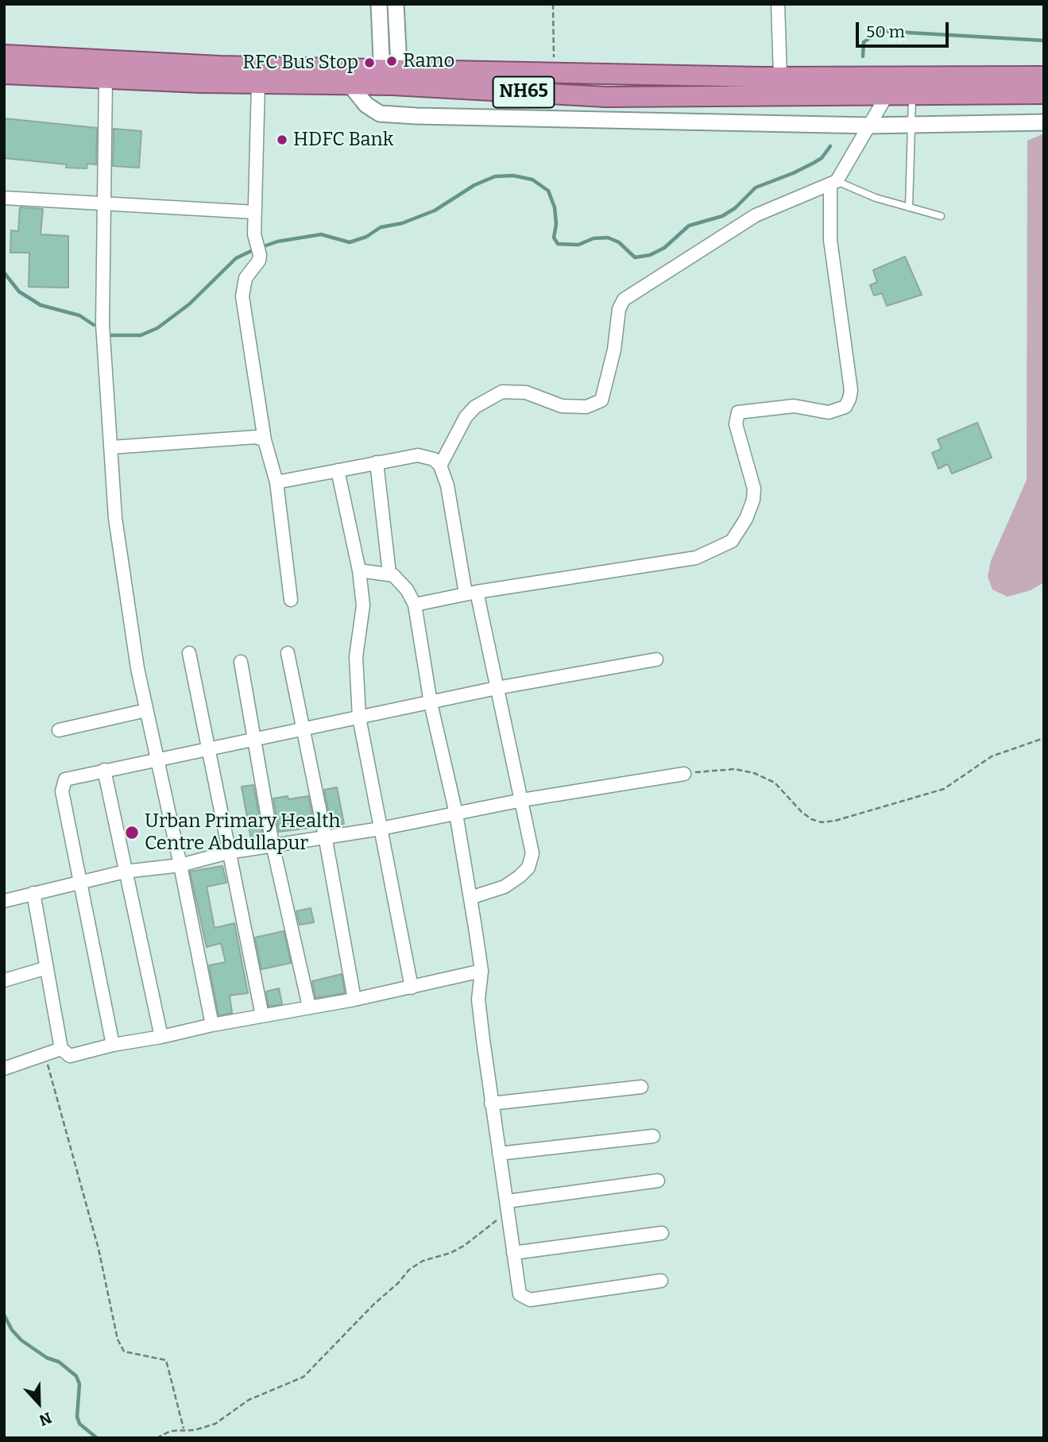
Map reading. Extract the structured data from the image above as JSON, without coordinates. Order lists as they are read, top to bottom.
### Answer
{
  "streets": {
    "highway": ["NH65"]
  },
  "places": [
    "Ramo",
    "RFC Bus Stop",
    "HDFC Bank",
    "Urban Primary Health Centre Abdullapur"
  ],
  "scale_bar": "50 m",
  "north": "bottom"
}
